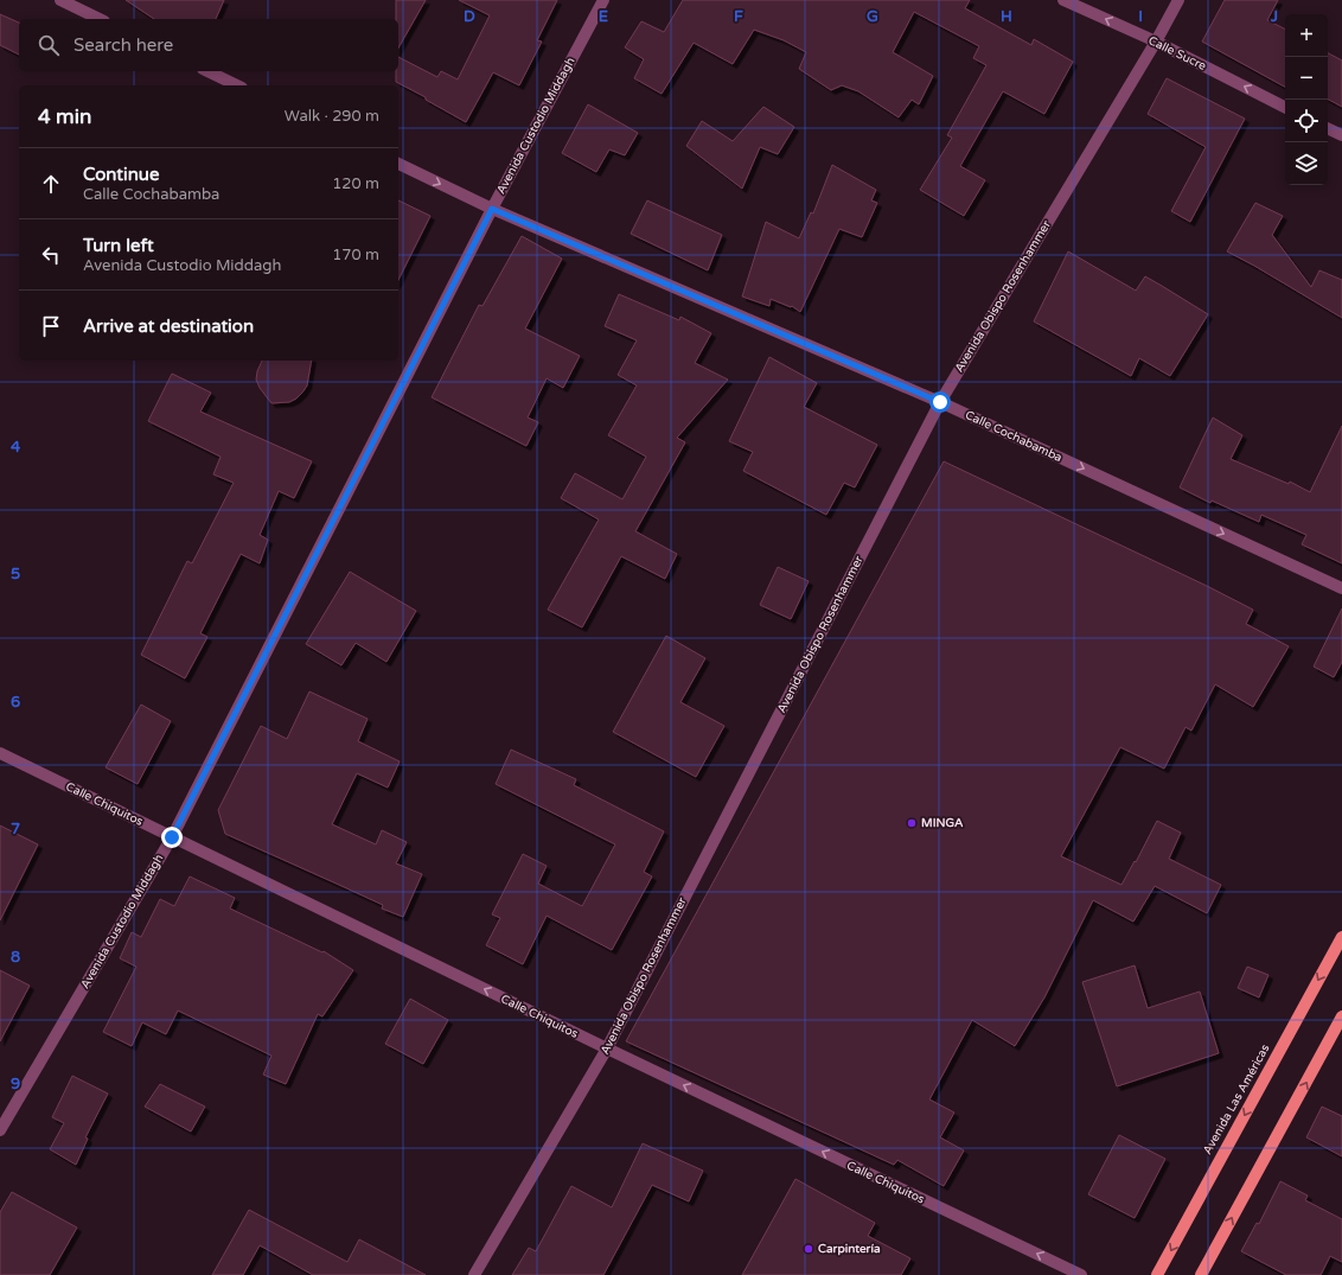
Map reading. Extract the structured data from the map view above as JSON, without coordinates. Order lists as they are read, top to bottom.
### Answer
{
  "streets": {
    "main road": ["Avenida Las Américas"],
    "street": [
      "Calle Sucre",
      "Avenida Custodio Middagh",
      "Avenida Obispo Rosenhammer",
      "Calle Cochabamba",
      "Calle Chiquitos"
    ]
  },
  "crossings": [
    ["Calle Sucre", "Avenida Obispo Rosenhammer"],
    ["Avenida Custodio Middagh", "Calle Cochabamba"],
    ["Avenida Custodio Middagh", "Calle Chiquitos"],
    ["Avenida Obispo Rosenhammer", "Calle Cochabamba"],
    ["Avenida Obispo Rosenhammer", "Calle Chiquitos"]
  ],
  "one_way": ["Calle Sucre", "Calle Cochabamba", "Calle Chiquitos"],
  "places": ["MINGA", "Carpintería"],
  "page": {
    "map_buttons": ["+", "−"],
    "search": "Search here",
    "heading": ["4 min", "Walk · 290 m"],
    "list": [
      ["Continue", "Calle Cochabamba", "120 m"],
      ["Turn left", "Avenida Custodio Middagh", "170 m"],
      "Arrive at destination"
    ]
  },
  "grid": {
    "columns": [
      "D",
      "E",
      "F",
      "G",
      "H",
      "I",
      "J"
    ],
    "rows": [
      "4",
      "5",
      "6",
      "7",
      "8",
      "9"
    ]
  }
}
